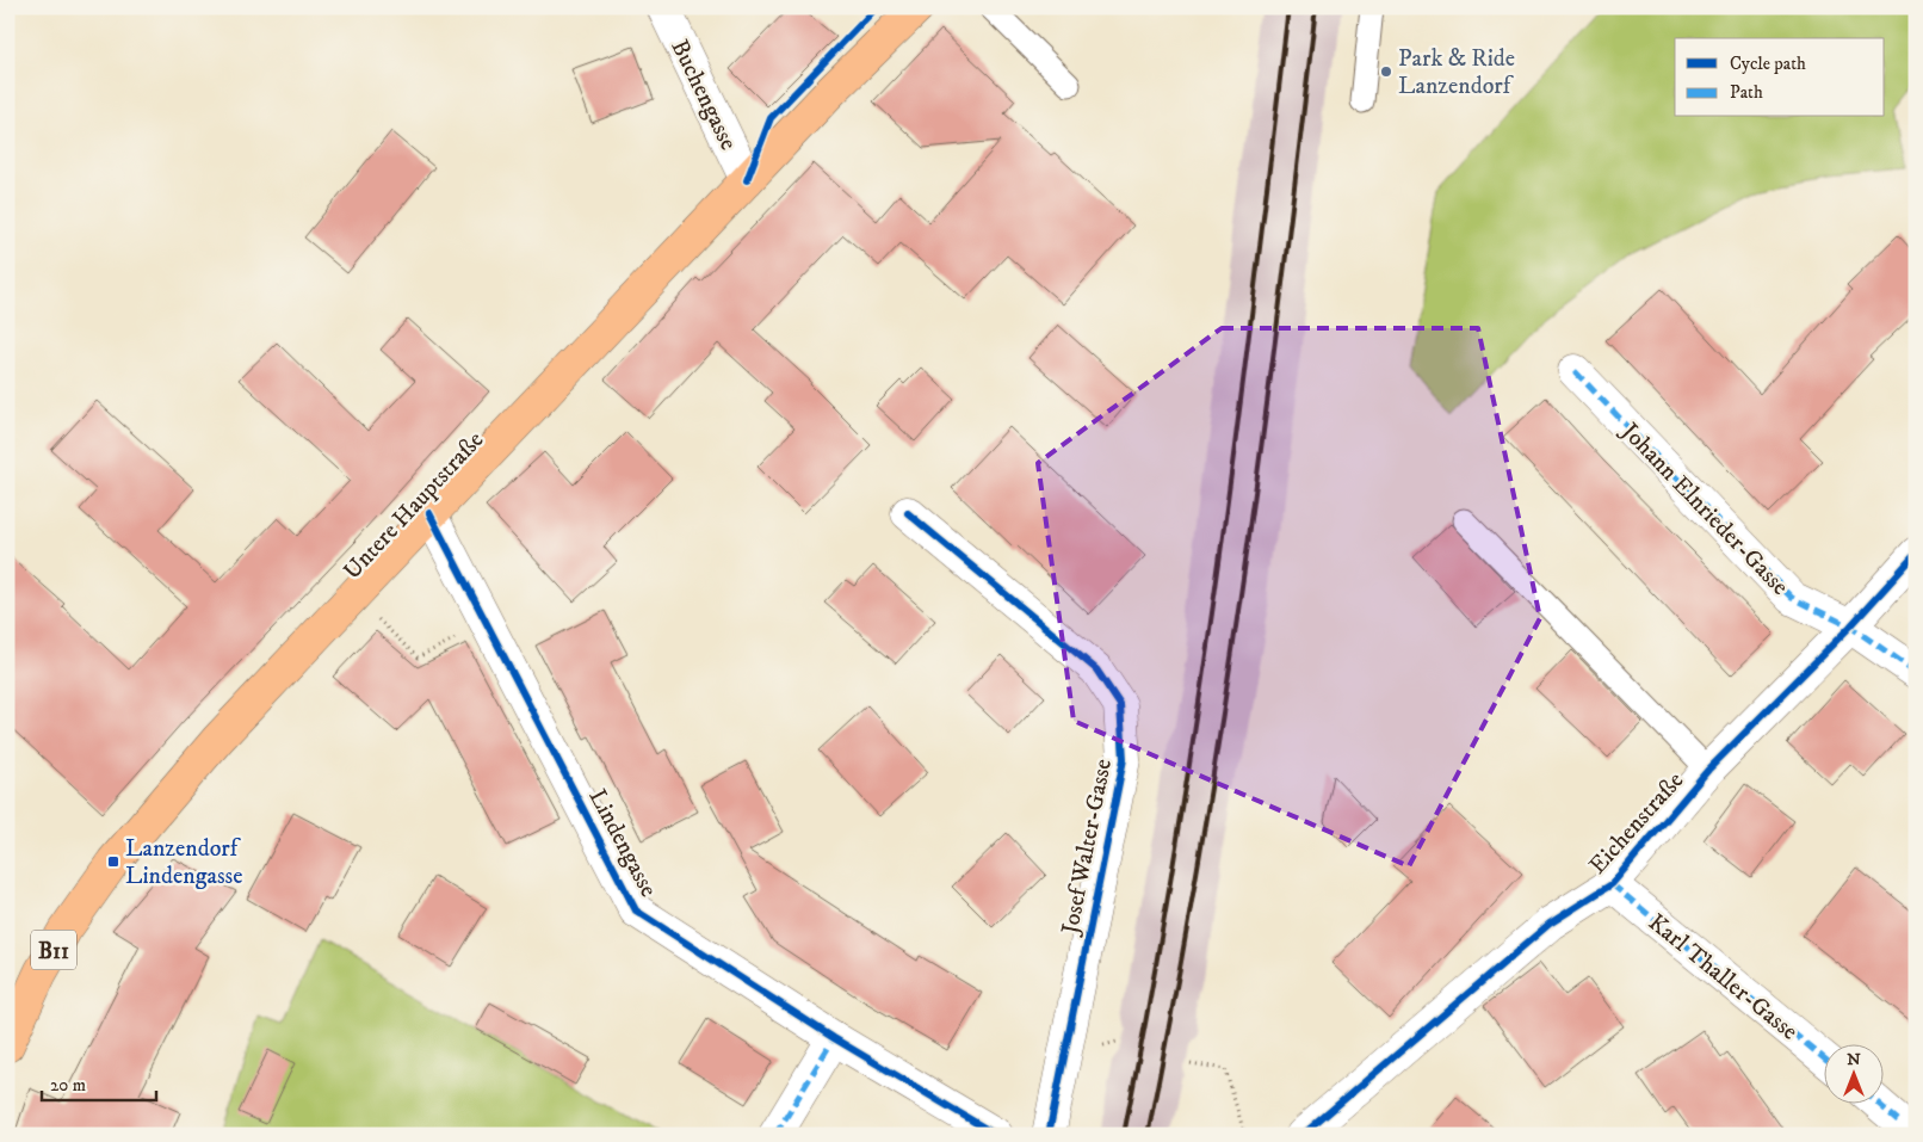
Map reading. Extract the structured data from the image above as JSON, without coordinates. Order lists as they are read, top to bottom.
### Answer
{
  "streets": {
    "main road": ["Untere Hauptstraße", "B11"],
    "street": [
      "Buchengasse",
      "Johann Elnrieder-Gasse",
      "Eichenstraße",
      "Lindengasse",
      "Josef Walter-Gasse",
      "Karl Thaller-Gasse"
    ]
  },
  "crossings": [
    ["Buchengasse", "Untere Hauptstraße"],
    ["Untere Hauptstraße", "Lindengasse"],
    ["Johann Elnrieder-Gasse", "Eichenstraße"],
    ["Eichenstraße", "Karl Thaller-Gasse"]
  ],
  "places": {
    "other": ["Park & Ride Lanzendorf"],
    "transit": ["Lanzendorf Lindengasse"]
  },
  "legend": ["Cycle path", "Path"],
  "scale_bar": "20 m",
  "north": "top"
}
